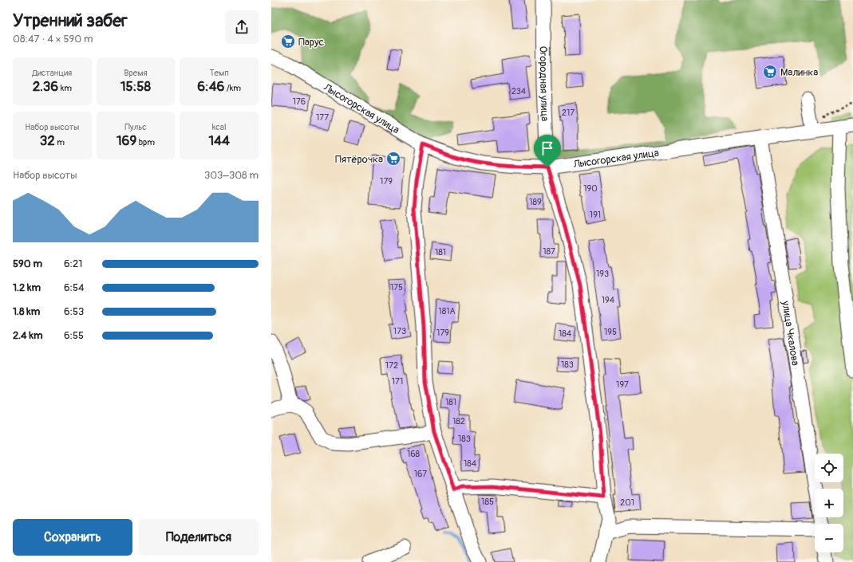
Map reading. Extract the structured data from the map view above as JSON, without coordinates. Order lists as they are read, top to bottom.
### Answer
{
  "streets": {
    "street": ["Огородная улица", "Лысогорская улица", "улица Чкалова"]
  },
  "crossings": [
    ["Огородная улица", "Лысогорская улица"],
    ["Лысогорская улица", "улица Чкалова"]
  ],
  "places": {
    "supermarket": ["Парус", "Малинка", "Пятёрочка"]
  },
  "house_numbers": [
    "234",
    "176",
    "217",
    "177",
    "179",
    "190",
    "189",
    "191",
    "187",
    "181",
    "193",
    "175",
    "194",
    "181А",
    "173",
    "195",
    "179",
    "184",
    "183",
    "172",
    "171",
    "197",
    "181",
    "182",
    "183",
    "168",
    "184",
    "167",
    "185",
    "201"
  ],
  "page": {
    "heading": ["Утренний забег", "08:47 · 4 × 590 m"],
    "stats": [
      ["Дистанция", "2.36 km"],
      ["Время", "15:58"],
      ["Темп", "6:46 /km"],
      ["Набор высоты", "32 m"],
      ["Пульс", "169 bpm"],
      ["kcal", "144"]
    ],
    "chart": ["Набор высоты", "303–308 m"],
    "list": [
      {
        "name": "590 m",
        "note": "6:21"
      },
      {
        "name": "1.2 km",
        "note": "6:54"
      },
      {
        "name": "1.8 km",
        "note": "6:53"
      },
      {
        "name": "2.4 km",
        "note": "6:55"
      }
    ],
    "map_buttons": ["+", "−"],
    "buttons": ["Сохранить", "Поделиться"]
  }
}
